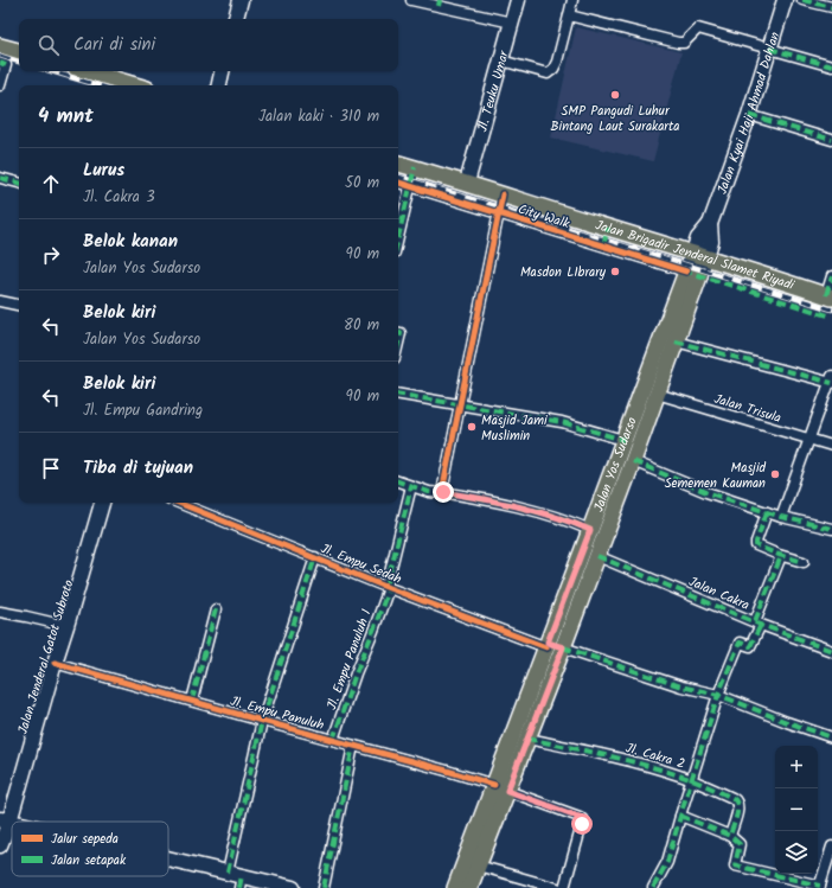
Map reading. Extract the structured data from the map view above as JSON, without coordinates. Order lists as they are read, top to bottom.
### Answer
{
  "streets": {
    "main road": [
      "Jl. Teuku Umar",
      "Jalan Kyai Haji Ahmad Dahlan",
      "Jalan Brigadir Jenderal Slamet Riyadi",
      "Jalan Yos Sudarso",
      "Jalan Jenderal Gatot Subroto"
    ],
    "street": [
      "City Walk",
      "Jalan Trisula",
      "Jl. Empu Sedah",
      "Jalan Cakra",
      "Jl. Empu Panuluh 1",
      "Jl. Empu Panuluh",
      "Jl. Cakra 2"
    ]
  },
  "crossings": [
    ["Jl. Teuku Umar", "Jalan Brigadir Jenderal Slamet Riyadi"],
    ["Jalan Kyai Haji Ahmad Dahlan", "Jalan Brigadir Jenderal Slamet Riyadi"],
    ["Jalan Kyai Haji Ahmad Dahlan", "Jalan Yos Sudarso"],
    ["City Walk", "Jalan Yos Sudarso"],
    ["Jalan Brigadir Jenderal Slamet Riyadi", "Jalan Yos Sudarso"],
    ["Jalan Trisula", "Jalan Yos Sudarso"],
    ["Jalan Yos Sudarso", "Jl. Empu Sedah"],
    ["Jalan Yos Sudarso", "Jalan Cakra"],
    ["Jalan Yos Sudarso", "Jl. Empu Panuluh"],
    ["Jalan Yos Sudarso", "Jl. Cakra 2"],
    ["Jl. Empu Sedah", "Jl. Empu Panuluh 1"],
    ["Jalan Jenderal Gatot Subroto", "Jl. Empu Panuluh"],
    ["Jl. Empu Panuluh 1", "Jl. Empu Panuluh"]
  ],
  "places": [
    "SMP Pangudi Luhur Bintang Laut Surakarta",
    "Masdon LIbrary",
    "Masjid Jami Muslimin",
    "Masjid Sememen Kauman"
  ],
  "legend": ["Jalur sepeda", "Jalan setapak"],
  "page": {
    "search": "Cari di sini",
    "heading": ["4 mnt", "Jalan kaki · 310 m"],
    "list": [
      ["Lurus", "Jl. Cakra 3", "50 m"],
      ["Belok kanan", "Jalan Yos Sudarso", "90 m"],
      ["Belok kiri", "Jalan Yos Sudarso", "80 m"],
      ["Belok kiri", "Jl. Empu Gandring", "90 m"],
      "Tiba di tujuan"
    ],
    "map_buttons": ["+", "−"]
  }
}
